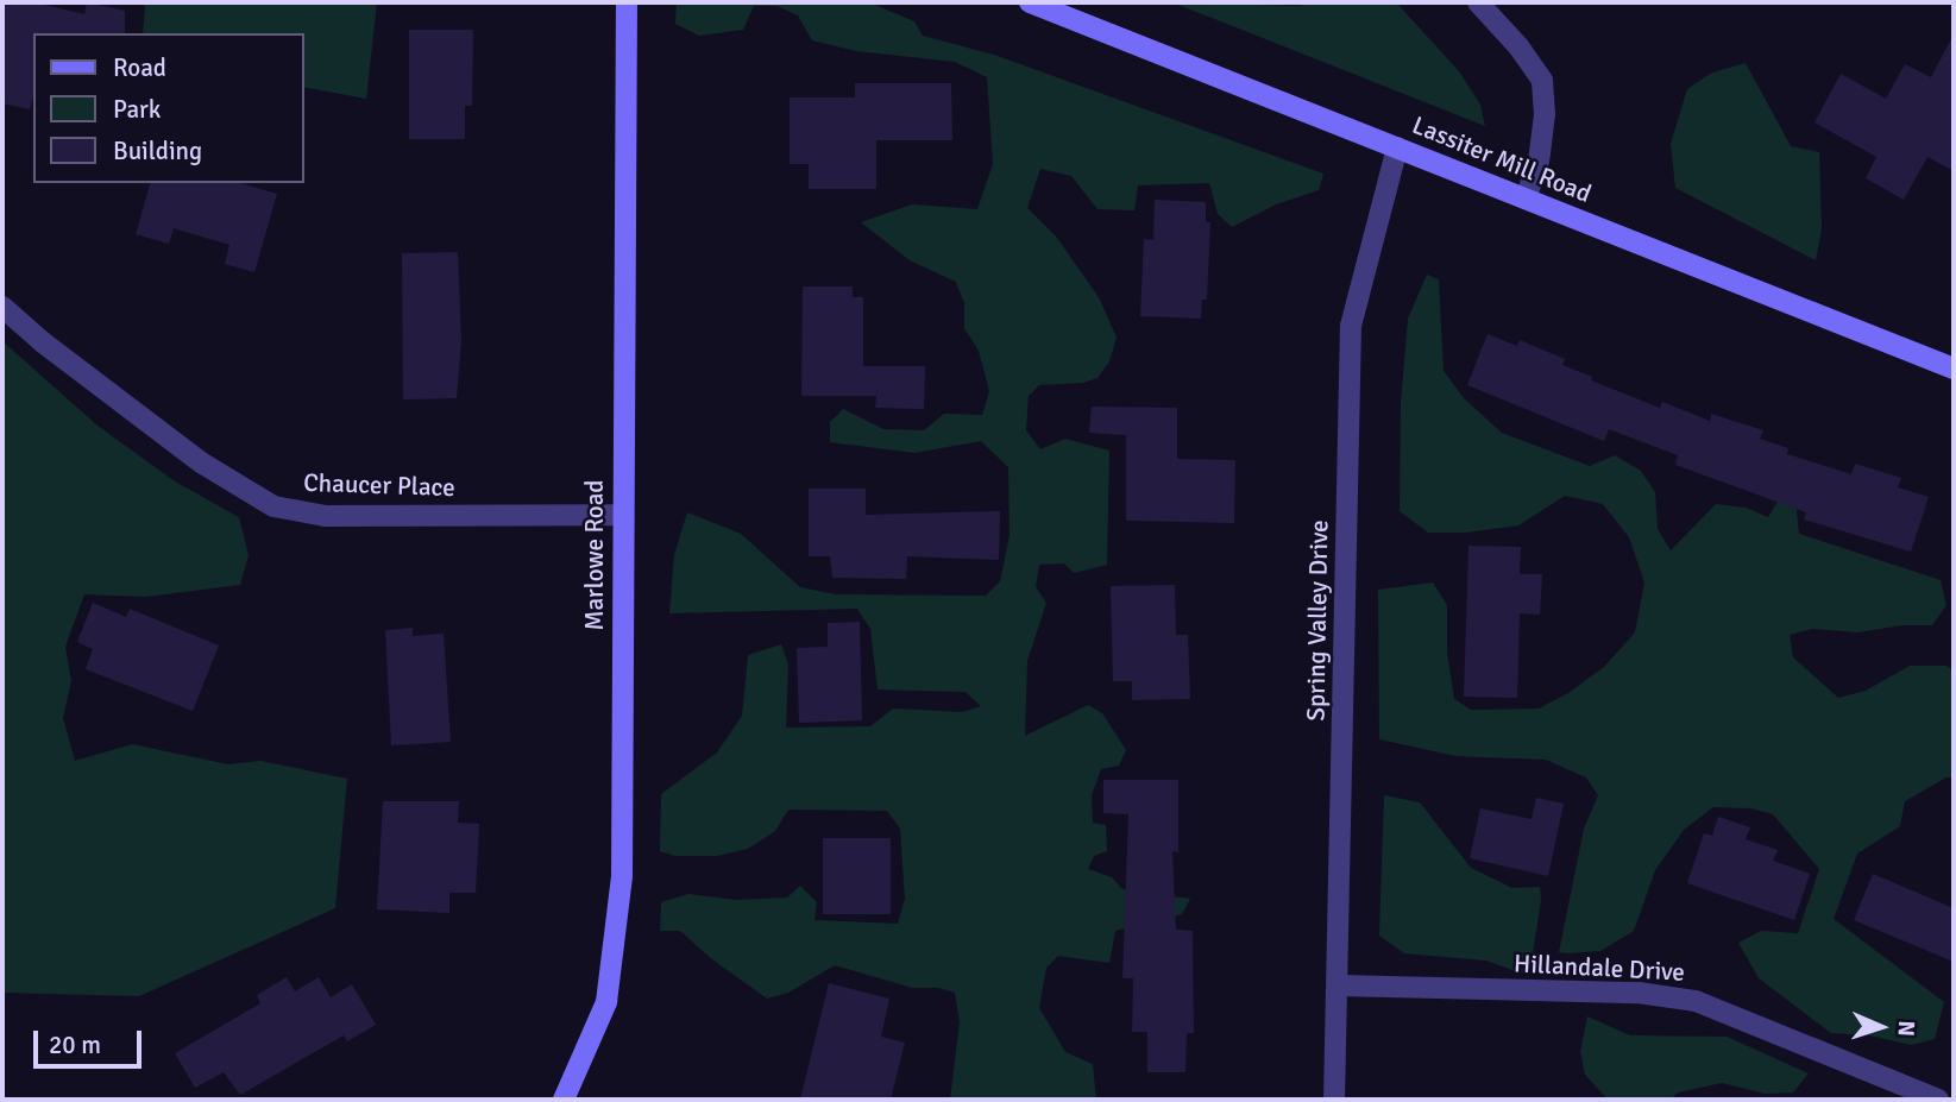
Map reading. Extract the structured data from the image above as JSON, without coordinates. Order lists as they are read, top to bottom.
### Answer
{
  "streets": {
    "street": [
      "Lassiter Mill Road",
      "Chaucer Place",
      "Marlowe Road",
      "Spring Valley Drive",
      "Hillandale Drive"
    ]
  },
  "crossings": [
    ["Lassiter Mill Road", "Spring Valley Drive"],
    ["Chaucer Place", "Marlowe Road"],
    ["Spring Valley Drive", "Hillandale Drive"]
  ],
  "legend": ["Road", "Park", "Building"],
  "scale_bar": "20 m",
  "north": "right"
}
